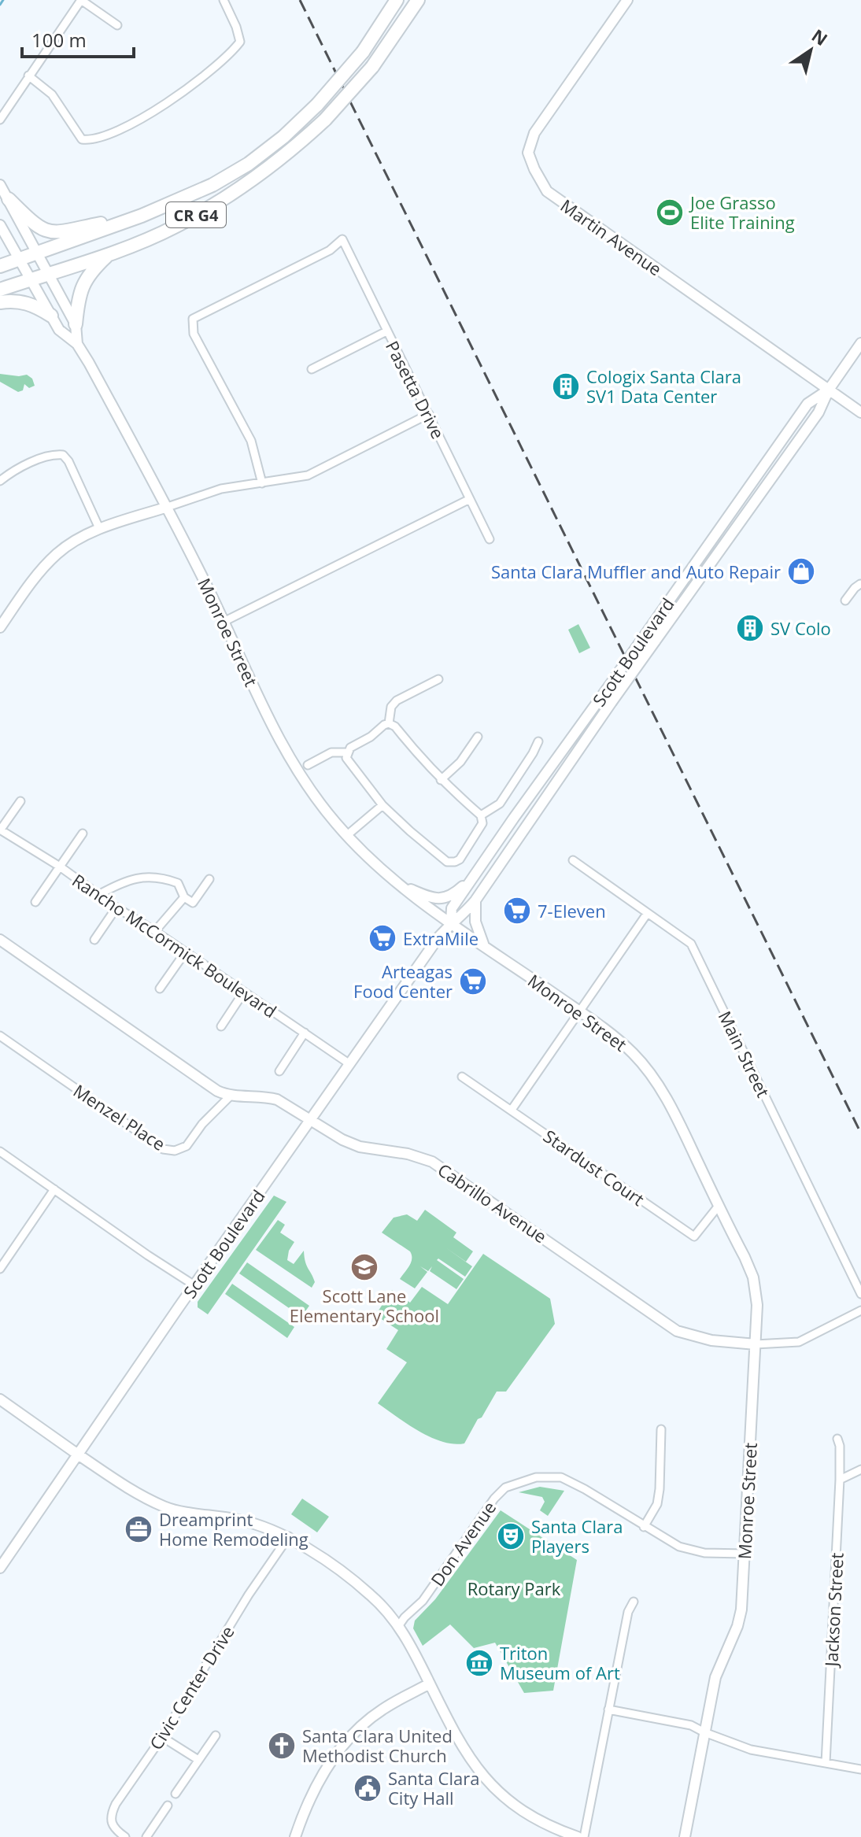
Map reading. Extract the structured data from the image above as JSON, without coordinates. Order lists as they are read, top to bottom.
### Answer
{
  "streets": {
    "highway": ["CR G4"],
    "main road": [
      "Martin Avenue",
      "Monroe Street",
      "Scott Boulevard",
      "Cabrillo Avenue"
    ],
    "street": [
      "Pasetta Drive",
      "Rancho McCormick Boulevard",
      "Main Street",
      "Menzel Place",
      "Stardust Court",
      "Don Avenue",
      "Jackson Street",
      "Civic Center Drive"
    ]
  },
  "crossings": [
    ["CR G4", "Monroe Street"],
    ["Martin Avenue", "Scott Boulevard"],
    ["Monroe Street", "Scott Boulevard"],
    ["Monroe Street", "Stardust Court"],
    ["Monroe Street", "Cabrillo Avenue"],
    ["Monroe Street", "Don Avenue"],
    ["Scott Boulevard", "Rancho McCormick Boulevard"],
    ["Scott Boulevard", "Cabrillo Avenue"],
    ["Menzel Place", "Cabrillo Avenue"]
  ],
  "parks": ["Rotary Park"],
  "places": {
    "sports": ["Joe Grasso Elite Training"],
    "building": ["Cologix Santa Clara SV1 Data Center", "SV Colo"],
    "shop": ["Santa Clara Muffler and Auto Repair"],
    "supermarket": ["7-Eleven", "ExtraMile", "Arteagas Food Center"],
    "school or university": ["Scott Lane Elementary School"],
    "office": ["Dreamprint Home Remodeling"],
    "theatre": ["Santa Clara Players"],
    "museum": ["Triton Museum of Art"],
    "church": ["Santa Clara United Methodist Church"],
    "public building": ["Santa Clara City Hall"]
  },
  "scale_bar": "100 m",
  "north": "top right"
}
